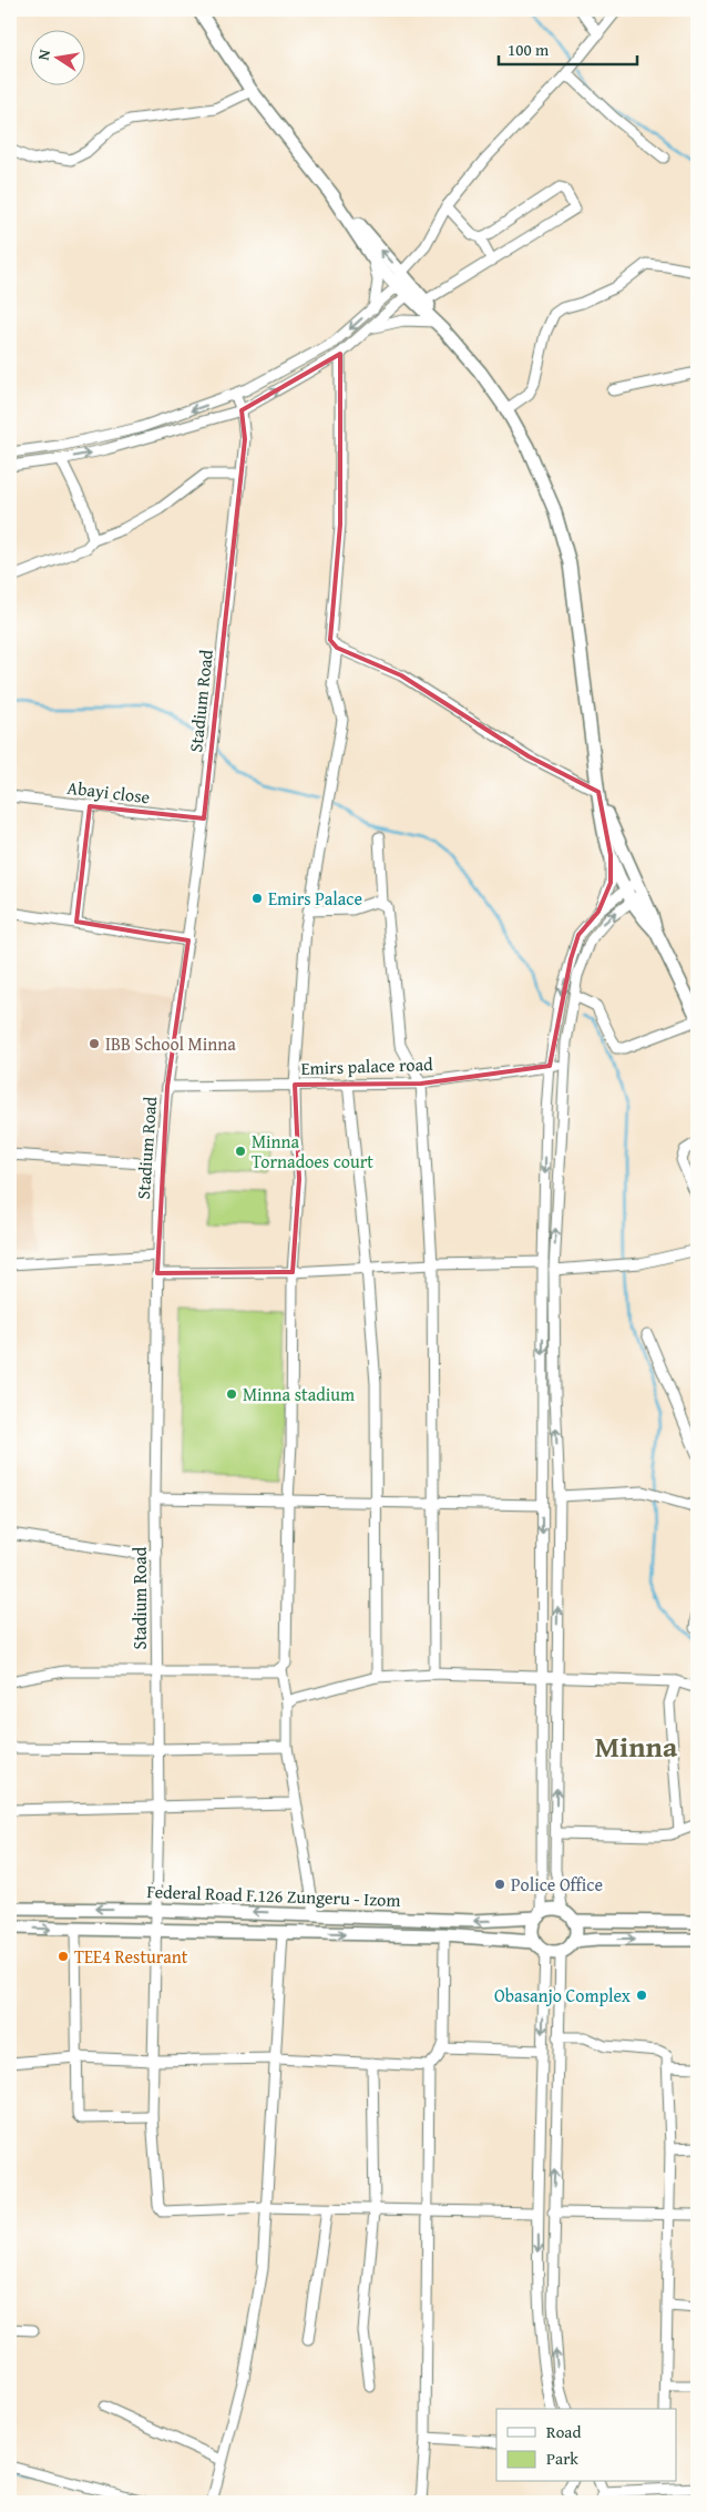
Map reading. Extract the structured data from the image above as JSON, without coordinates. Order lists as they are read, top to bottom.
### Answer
{
  "streets": {
    "main road": ["Federal Road F.126 Zungeru - Izom"],
    "street": ["Stadium Road", "Abayi close", "Emirs palace road"]
  },
  "crossings": [
    ["Stadium Road", "Abayi close"],
    ["Stadium Road", "Emirs palace road"],
    ["Stadium Road", "Federal Road F.126 Zungeru - Izom"]
  ],
  "districts": ["Minna"],
  "places": [
    "Emirs Palace",
    "IBB School Minna",
    "Minna Tornadoes court",
    "Minna stadium",
    "Police Office",
    "TEE4 Resturant",
    "Obasanjo Complex"
  ],
  "legend": ["Road", "Park"],
  "scale_bar": "100 m",
  "north": "left"
}
